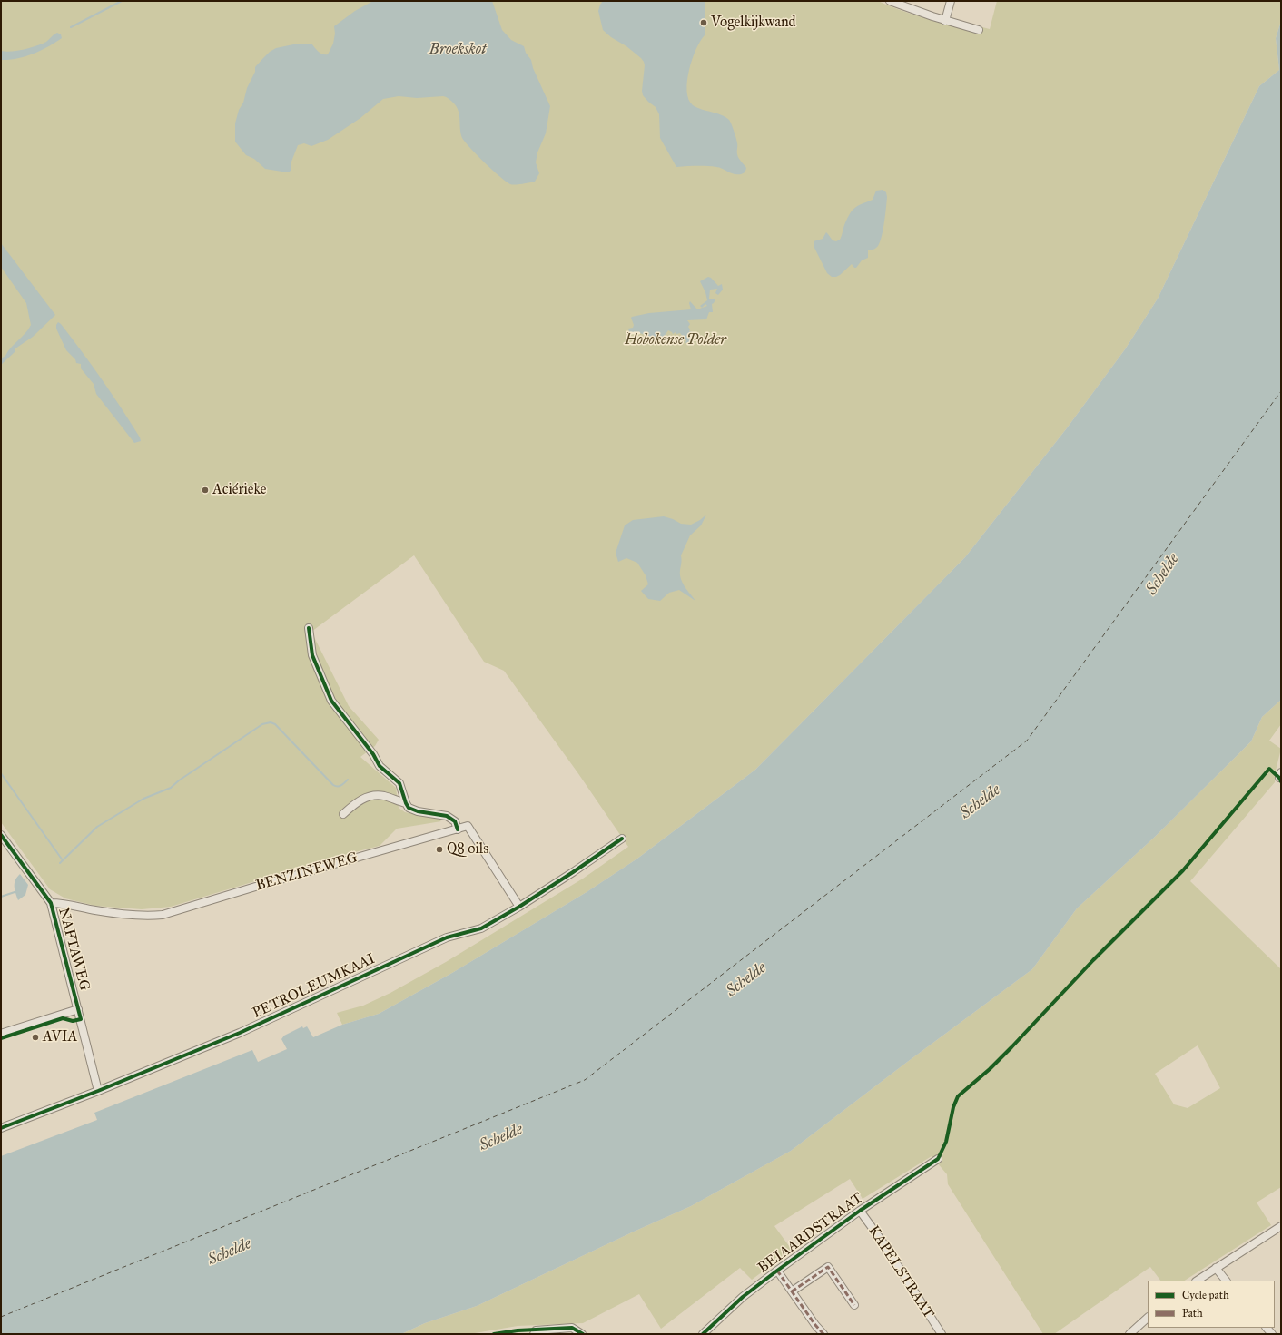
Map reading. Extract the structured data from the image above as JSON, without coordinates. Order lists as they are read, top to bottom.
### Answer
{
  "streets": {
    "street": [
      "BENZINEWEG",
      "NAFTAWEG",
      "PETROLEUMKAAI",
      "BEIAARDSTRAAT",
      "KAPELSTRAAT"
    ]
  },
  "crossings": [
    ["BENZINEWEG", "NAFTAWEG"],
    ["BENZINEWEG", "PETROLEUMKAAI"],
    ["NAFTAWEG", "PETROLEUMKAAI"],
    ["BEIAARDSTRAAT", "KAPELSTRAAT"]
  ],
  "water": ["Broekskot", "Schelde"],
  "parks": ["Hobokense Polder"],
  "places": [
    "Vogelkijkwand",
    "Aciérieke",
    "Q8 oils",
    "AVIA"
  ],
  "legend": ["Cycle path", "Path"]
}
